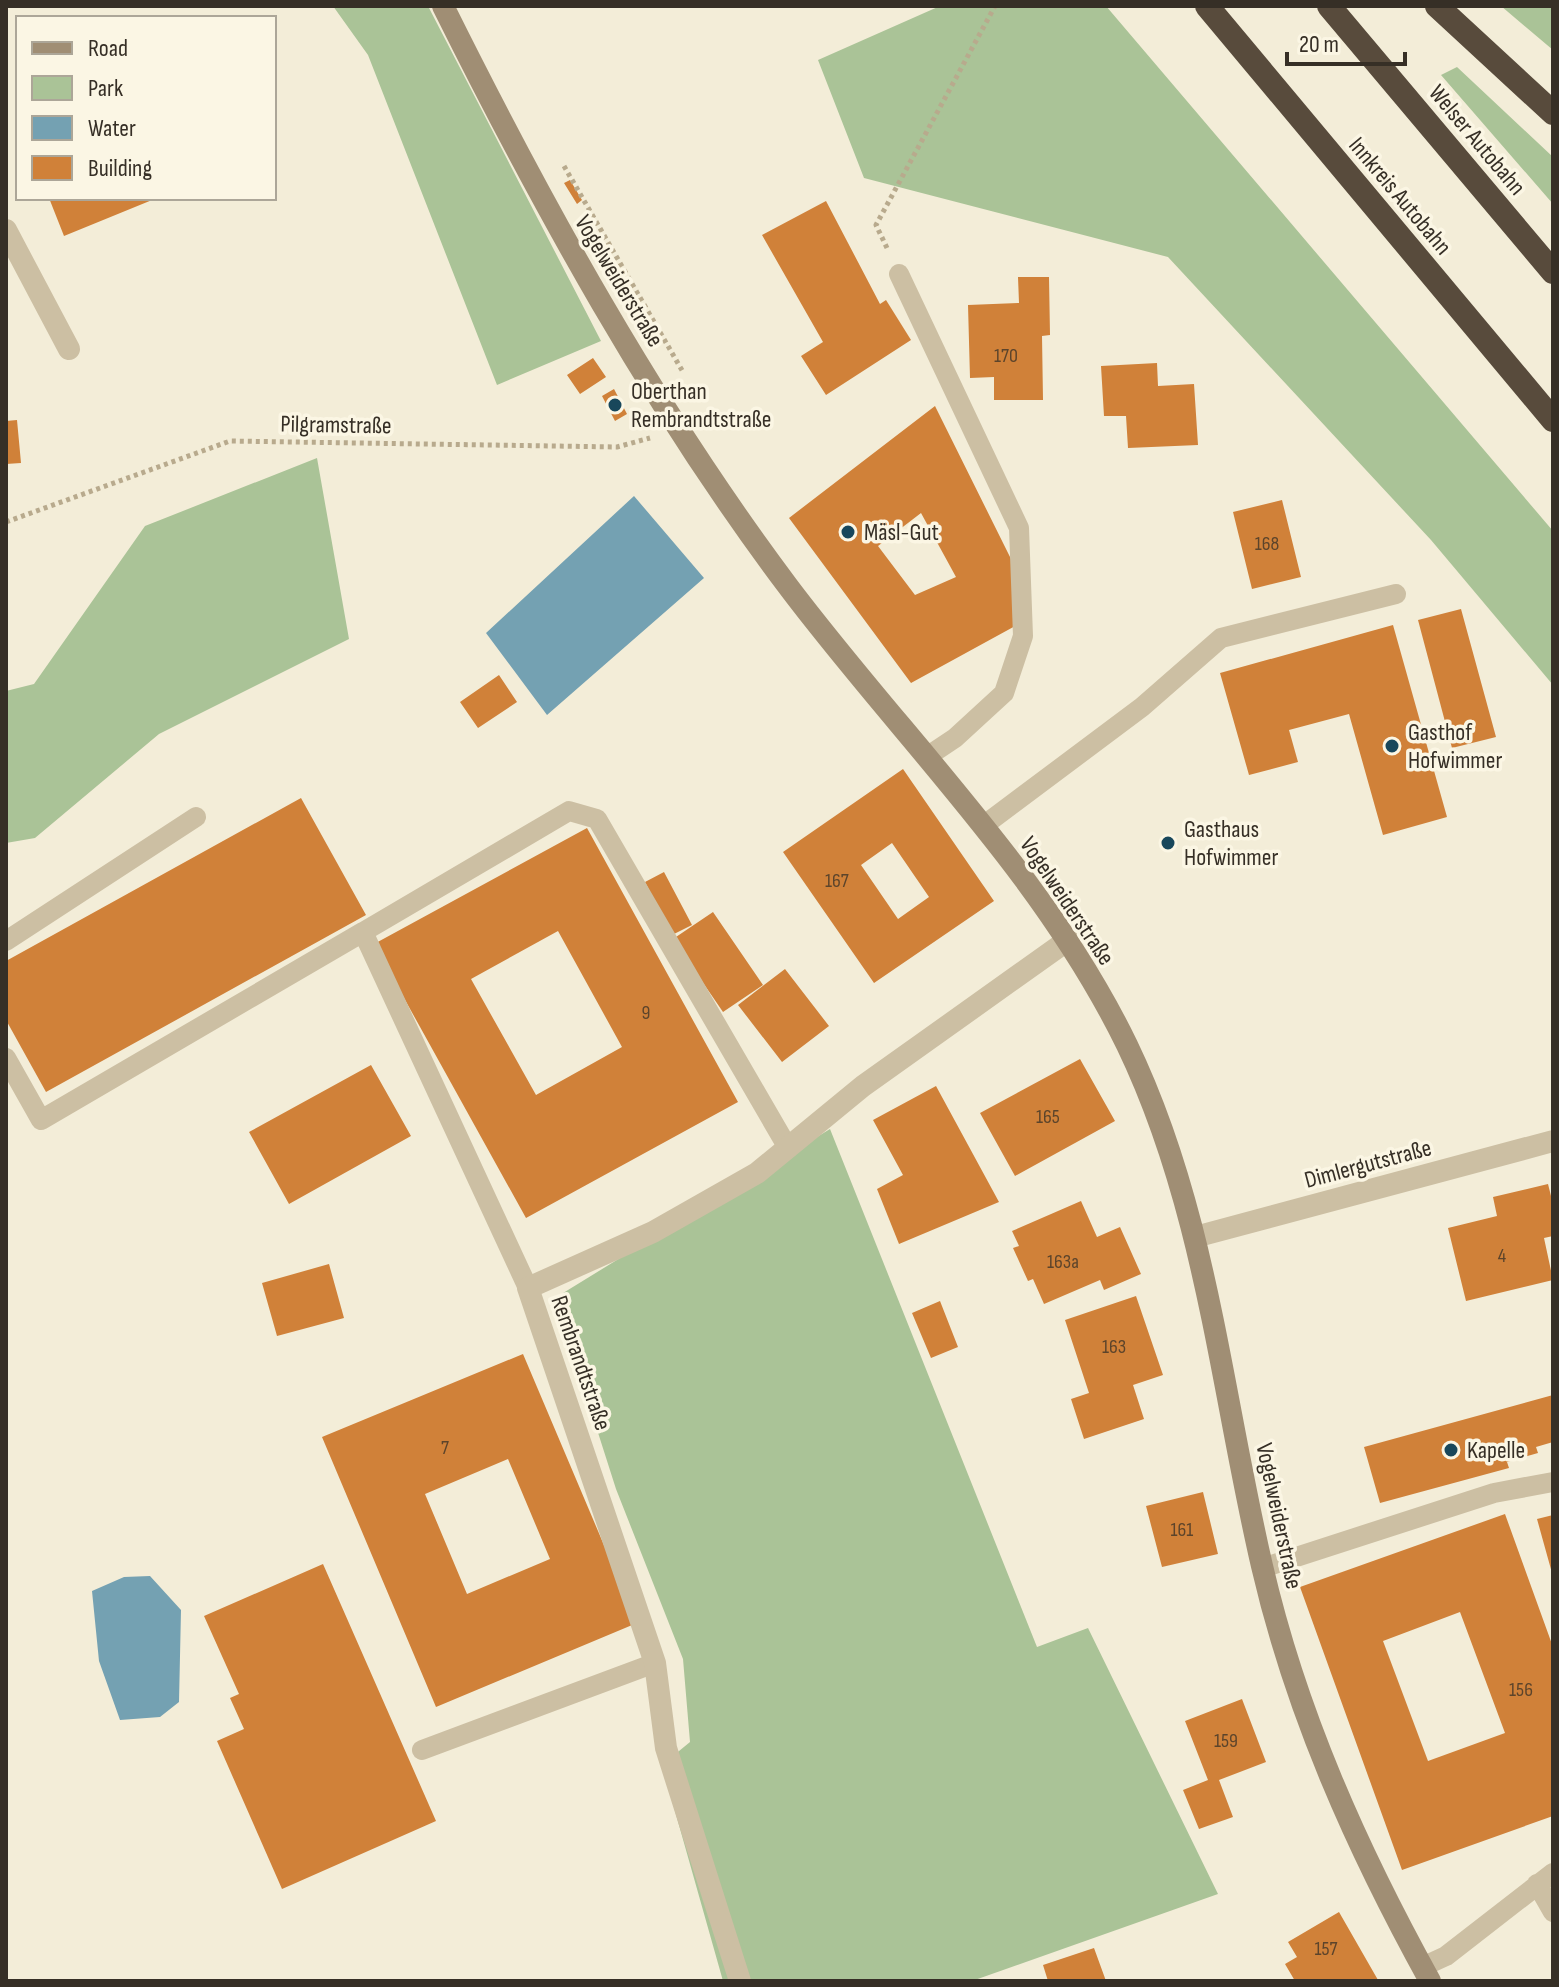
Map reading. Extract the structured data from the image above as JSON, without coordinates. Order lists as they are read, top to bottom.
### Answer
{
  "streets": {
    "highway": ["Welser Autobahn", "Innkreis Autobahn"],
    "main road": ["Vogelweiderstraße"],
    "street": ["Dimlergutstraße", "Rembrandtstraße"],
    "path": ["Pilgramstraße"]
  },
  "crossings": [
    ["Vogelweiderstraße", "Pilgramstraße"],
    ["Vogelweiderstraße", "Dimlergutstraße"],
    ["Vogelweiderstraße", "Rembrandtstraße"]
  ],
  "places": [
    "Oberthan Rembrandtstraße",
    "Mäsl-Gut",
    "Gasthof Hofwimmer",
    "Gasthaus Hofwimmer",
    "Kapelle"
  ],
  "house_numbers": [
    "170",
    "168",
    "167",
    "9",
    "165",
    "4",
    "163a",
    "163",
    "7",
    "161",
    "156",
    "159",
    "157"
  ],
  "legend": [
    "Road",
    "Park",
    "Water",
    "Building"
  ],
  "scale_bar": "20 m"
}
